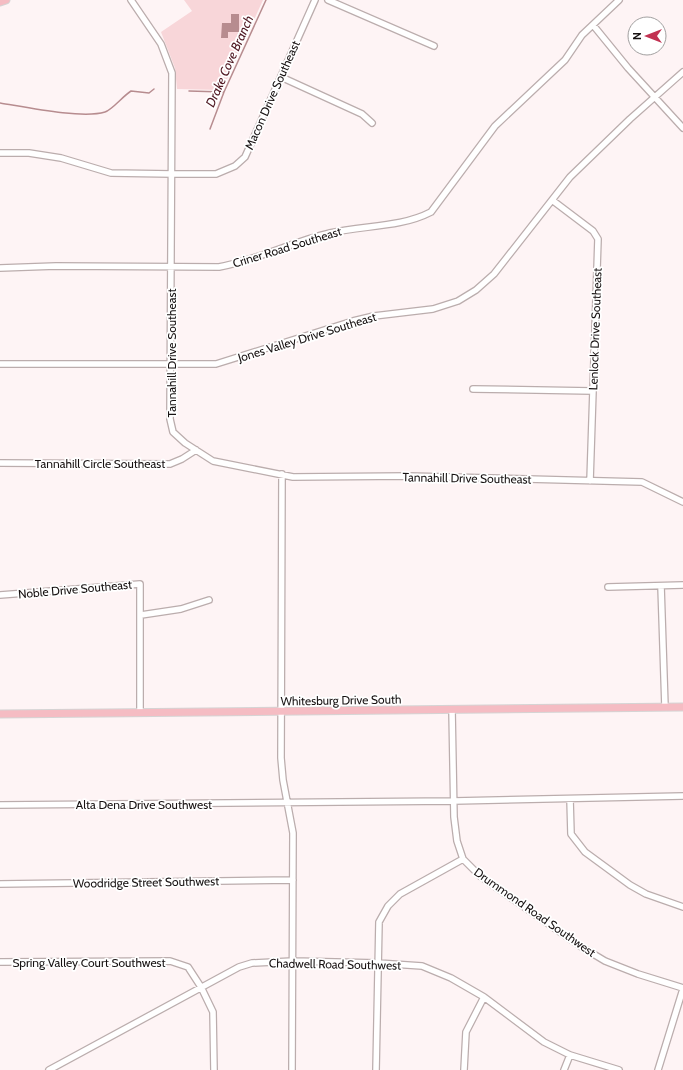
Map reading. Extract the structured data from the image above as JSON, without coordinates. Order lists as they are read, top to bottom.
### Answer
{
  "streets": {
    "main road": ["Whitesburg Drive South"],
    "street": [
      "Macon Drive Southeast",
      "Criner Road Southeast",
      "Lenlock Drive Southeast",
      "Jones Valley Drive Southeast",
      "Tannahill Drive Southeast",
      "Tannahill Circle Southeast",
      "Noble Drive Southeast",
      "Alta Dena Drive Southwest",
      "Woodridge Street Southwest",
      "Drummond Road Southwest",
      "Spring Valley Court Southwest",
      "Chadwell Road Southwest"
    ]
  },
  "crossings": [
    ["Macon Drive Southeast", "Tannahill Drive Southeast"],
    ["Criner Road Southeast", "Tannahill Drive Southeast"],
    ["Lenlock Drive Southeast", "Jones Valley Drive Southeast"],
    ["Lenlock Drive Southeast", "Tannahill Drive Southeast"],
    ["Jones Valley Drive Southeast", "Tannahill Drive Southeast"],
    ["Tannahill Drive Southeast", "Tannahill Circle Southeast"],
    ["Noble Drive Southeast", "Whitesburg Drive South"],
    ["Whitesburg Drive South", "Drummond Road Southwest"],
    ["Spring Valley Court Southwest", "Chadwell Road Southwest"]
  ],
  "water": ["Drake Cove Branch"],
  "north": "left"
}
